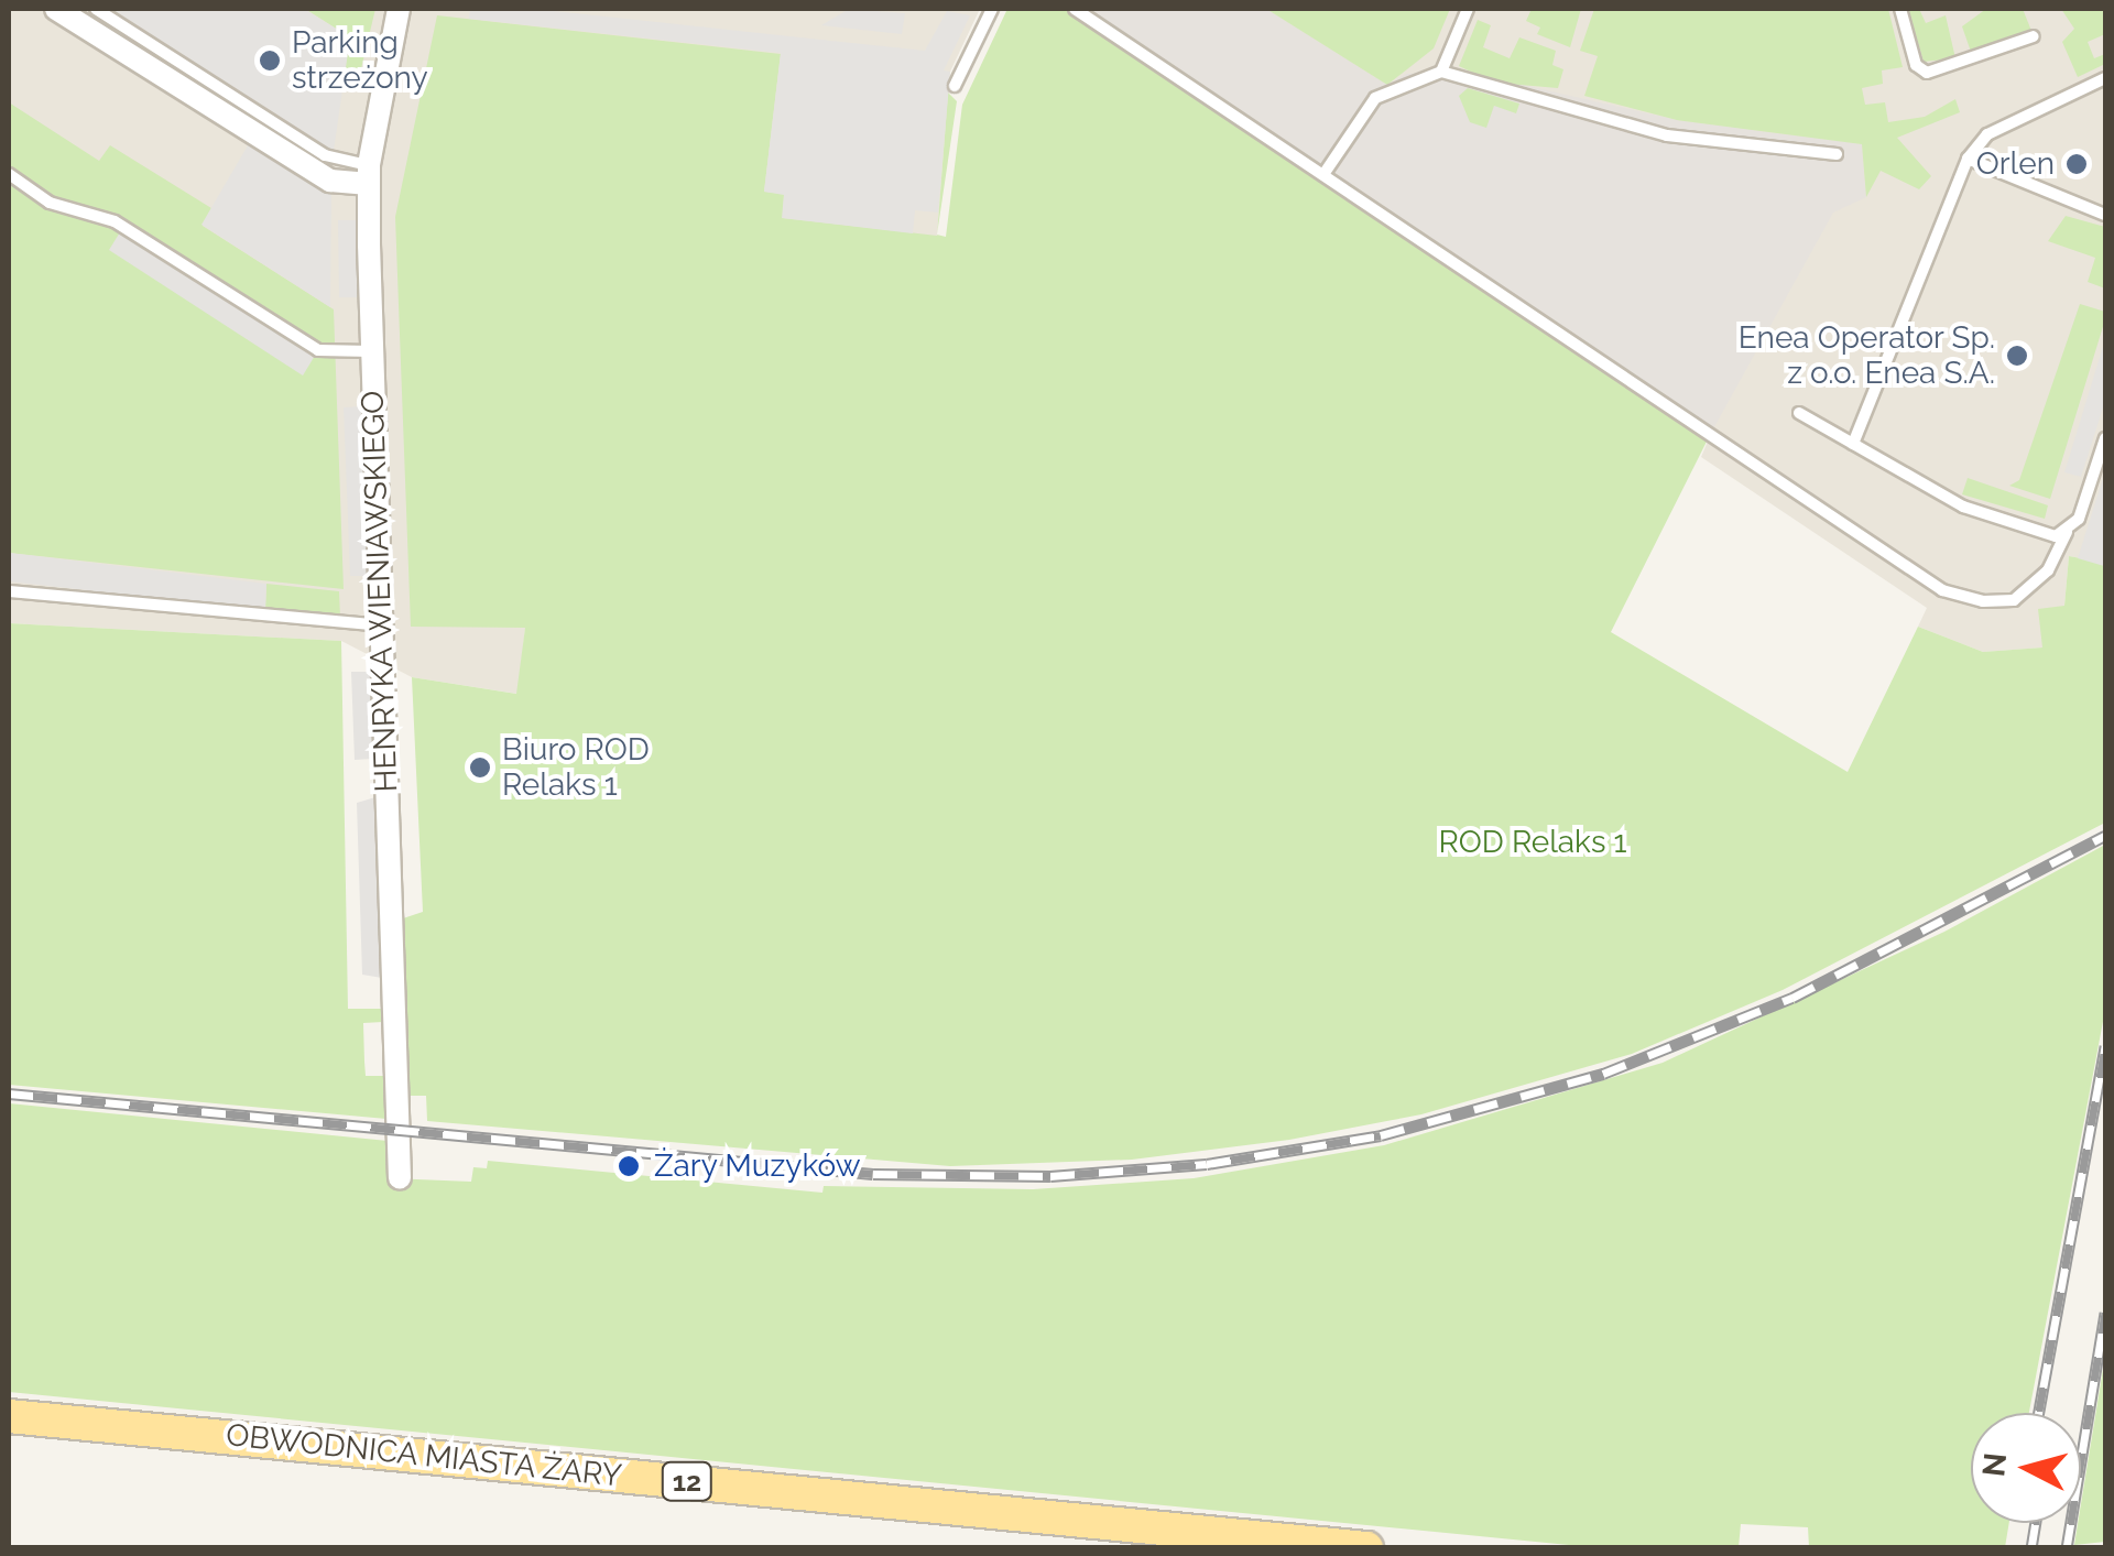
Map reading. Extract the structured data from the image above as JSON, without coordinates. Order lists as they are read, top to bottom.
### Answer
{
  "streets": {
    "main road": ["OBWODNICA MIASTA ŻARY", "12"],
    "street": ["HENRYKA WIENIAWSKIEGO"]
  },
  "parks": ["ROD Relaks 1"],
  "places": [
    "Parking strzeżony",
    "Orlen",
    "Enea Operator Sp. z o.o. Enea S.A.",
    "Biuro ROD Relaks 1",
    "Żary Muzyków"
  ],
  "north": "left"
}
